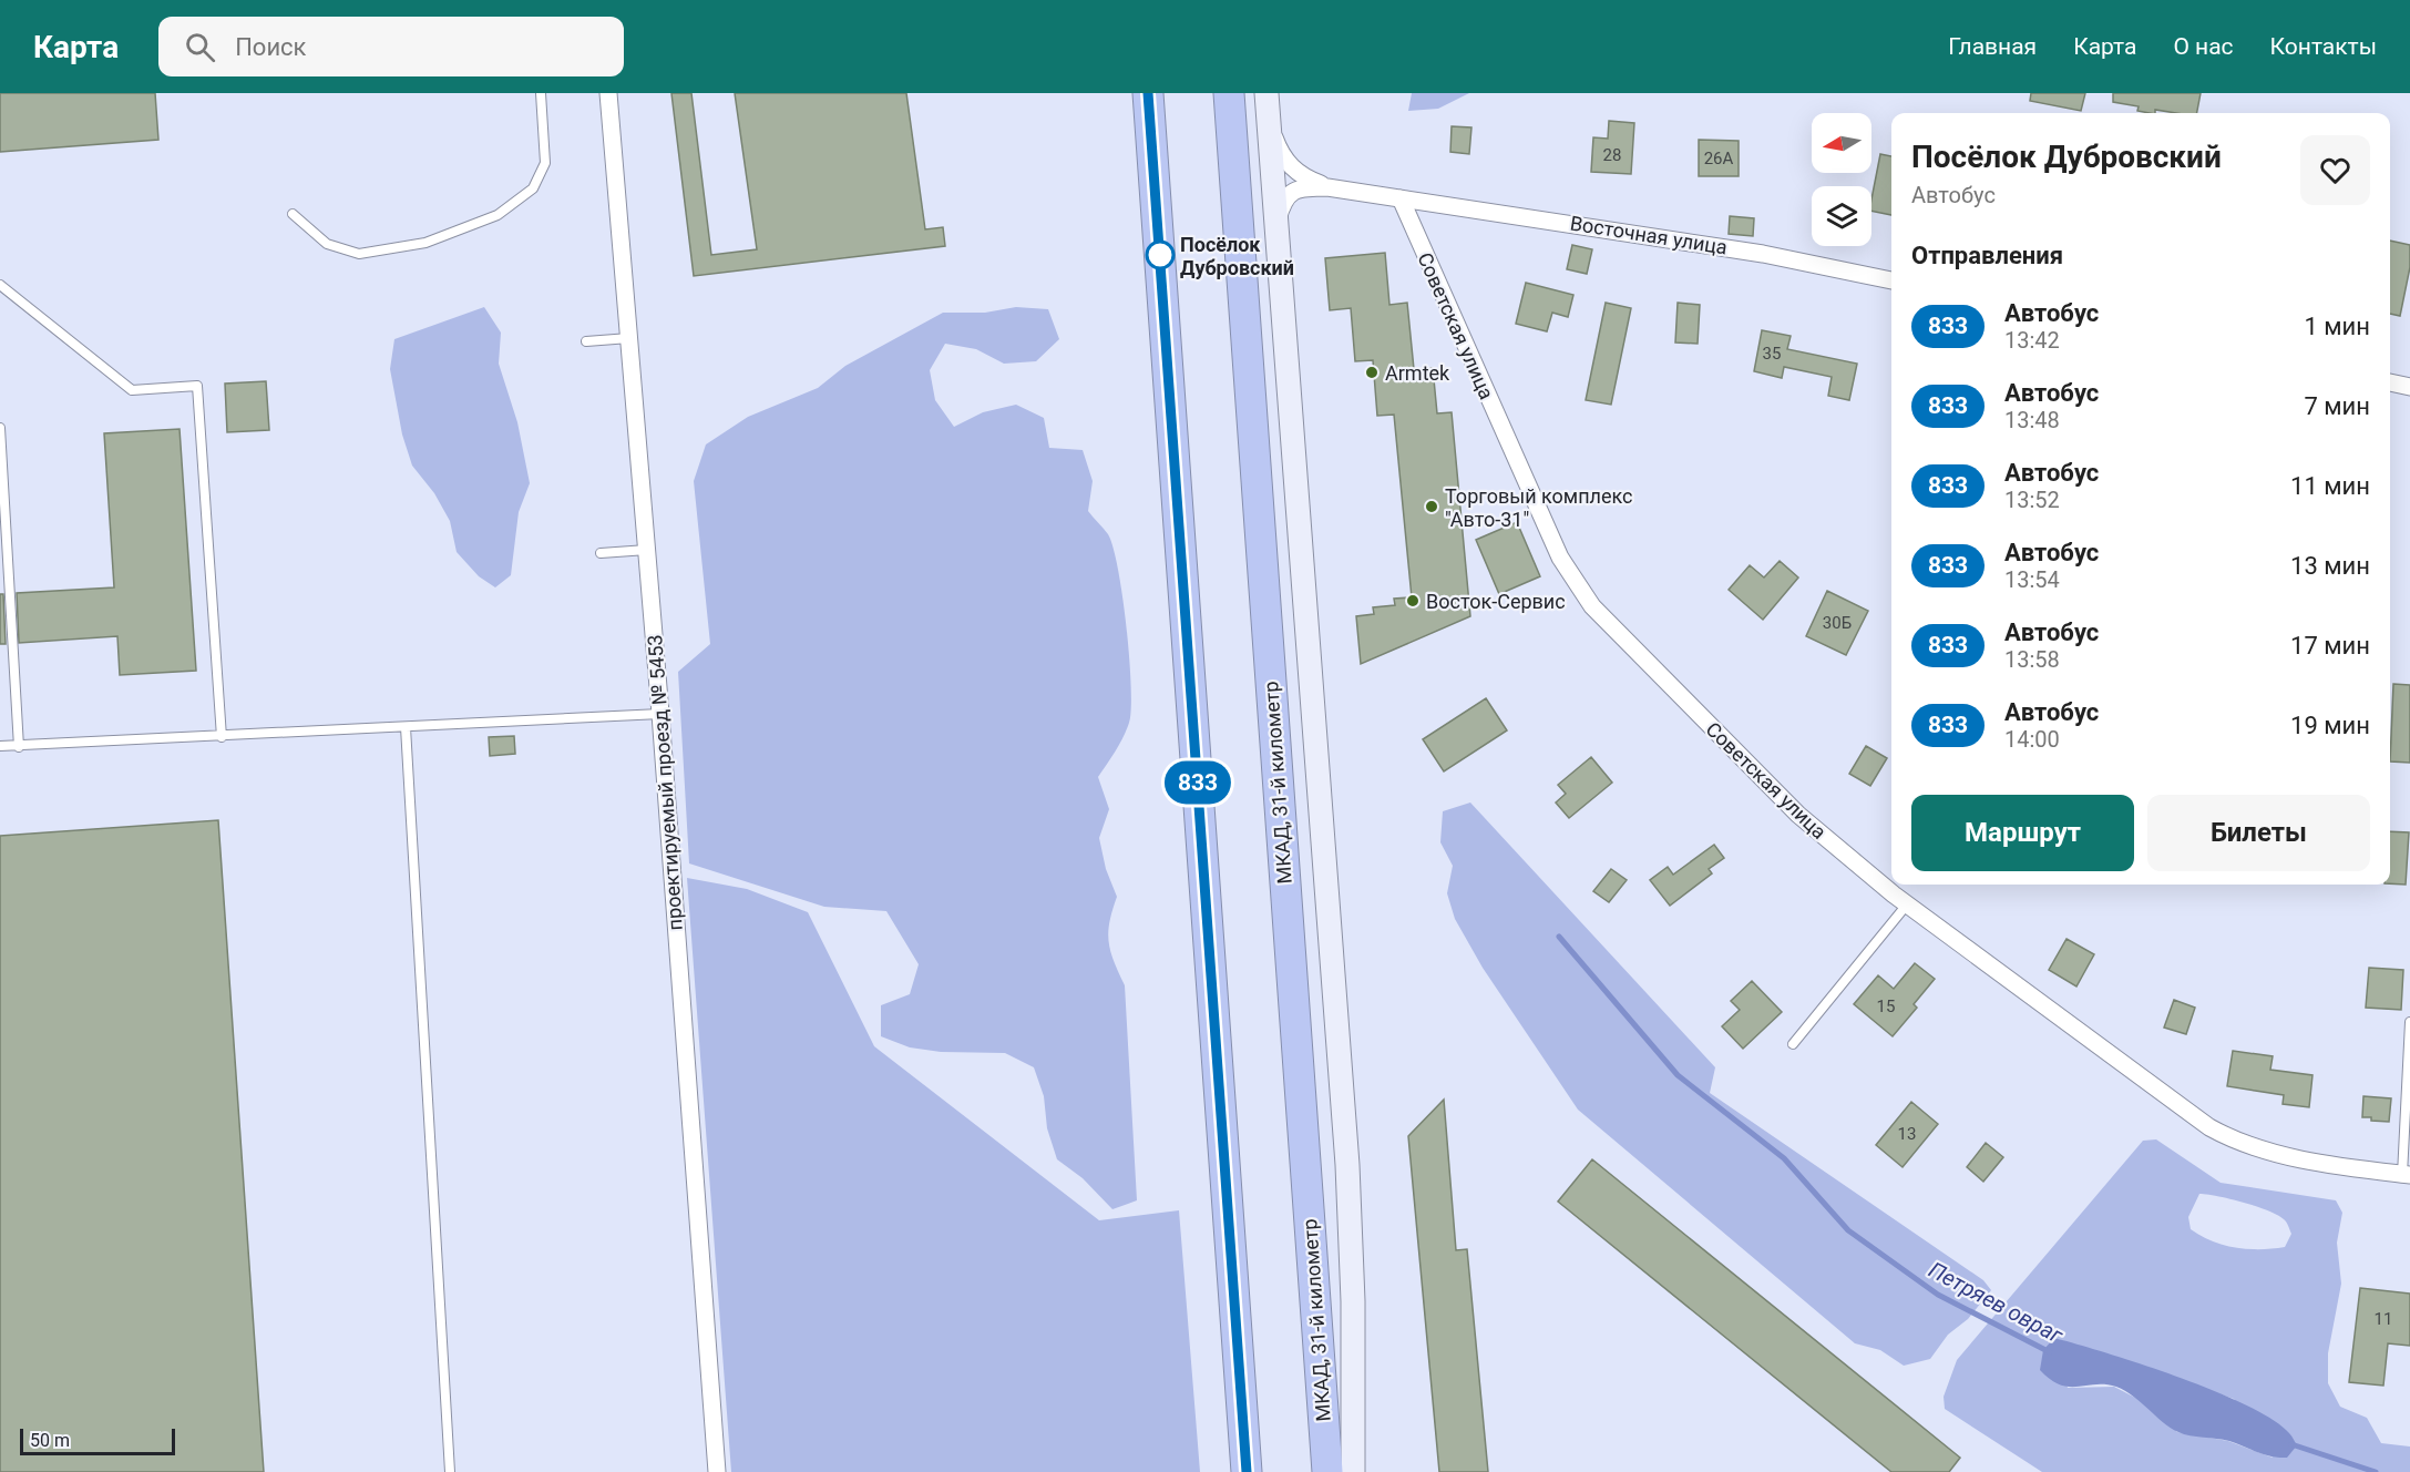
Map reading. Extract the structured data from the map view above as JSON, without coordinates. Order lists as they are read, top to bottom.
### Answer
{
  "streets": {
    "highway": ["МКАД, 31-й километр"],
    "street": ["Восточная улица", "Советская улица", "проектируемый проезд № 5453"]
  },
  "crossings": [
    ["Восточная улица", "Советская улица"]
  ],
  "water": ["Петряев овраг"],
  "places": [
    "Посёлок Дубровский",
    "Armtek",
    "Торговый комплекс \"Авто-31\"",
    "Восток-Сервис"
  ],
  "lines": ["bus line 833"],
  "house_numbers": [
    "28",
    "26А",
    "35",
    "30Б",
    "15",
    "13",
    "11"
  ],
  "scale_bar": "50 m",
  "north": "left",
  "page": {
    "header": "Карта",
    "search": "Поиск",
    "nav": [
      "Главная",
      "Карта",
      "О нас",
      "Контакты"
    ],
    "on_map": "833",
    "heading": [
      ["Посёлок Дубровский", "Автобус"],
      "Отправления"
    ],
    "list": [
      {
        "mark": "833",
        "name": "Автобус",
        "note": "13:42",
        "value": "1 мин"
      },
      {
        "mark": "833",
        "name": "Автобус",
        "note": "13:48",
        "value": "7 мин"
      },
      {
        "mark": "833",
        "name": "Автобус",
        "note": "13:52",
        "value": "11 мин"
      },
      {
        "mark": "833",
        "name": "Автобус",
        "note": "13:54",
        "value": "13 мин"
      },
      {
        "mark": "833",
        "name": "Автобус",
        "note": "13:58",
        "value": "17 мин"
      },
      {
        "mark": "833",
        "name": "Автобус",
        "note": "14:00",
        "value": "19 мин"
      }
    ],
    "buttons": ["Маршрут", "Билеты"],
    "scale": "50 m"
  }
}
